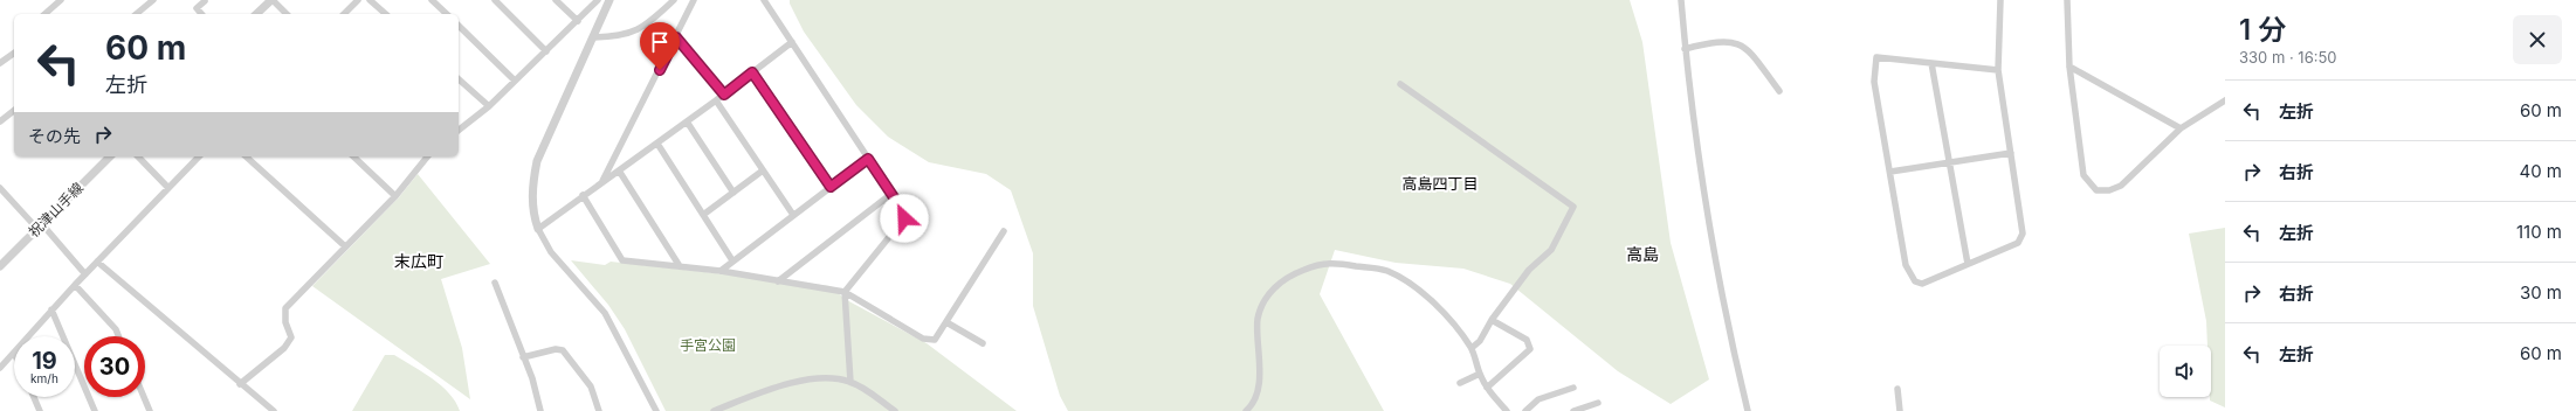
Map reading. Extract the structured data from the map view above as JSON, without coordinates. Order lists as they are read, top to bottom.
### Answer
{
  "streets": {
    "street": ["祝津山手線"]
  },
  "districts": ["高島四丁目", "高島", "末広町"],
  "parks": ["手宮公園"],
  "page": {
    "heading": ["1 分", "330 m · 16:50"],
    "turn": ["60 m", "左折"],
    "list": [
      {
        "name": "左折",
        "value": "60 m"
      },
      {
        "name": "右折",
        "value": "40 m"
      },
      {
        "name": "左折",
        "value": "110 m"
      },
      {
        "name": "右折",
        "value": "30 m"
      },
      {
        "name": "左折",
        "value": "60 m"
      }
    ],
    "then": "その先",
    "speed": "19 km/h",
    "limit": "30"
  }
}
